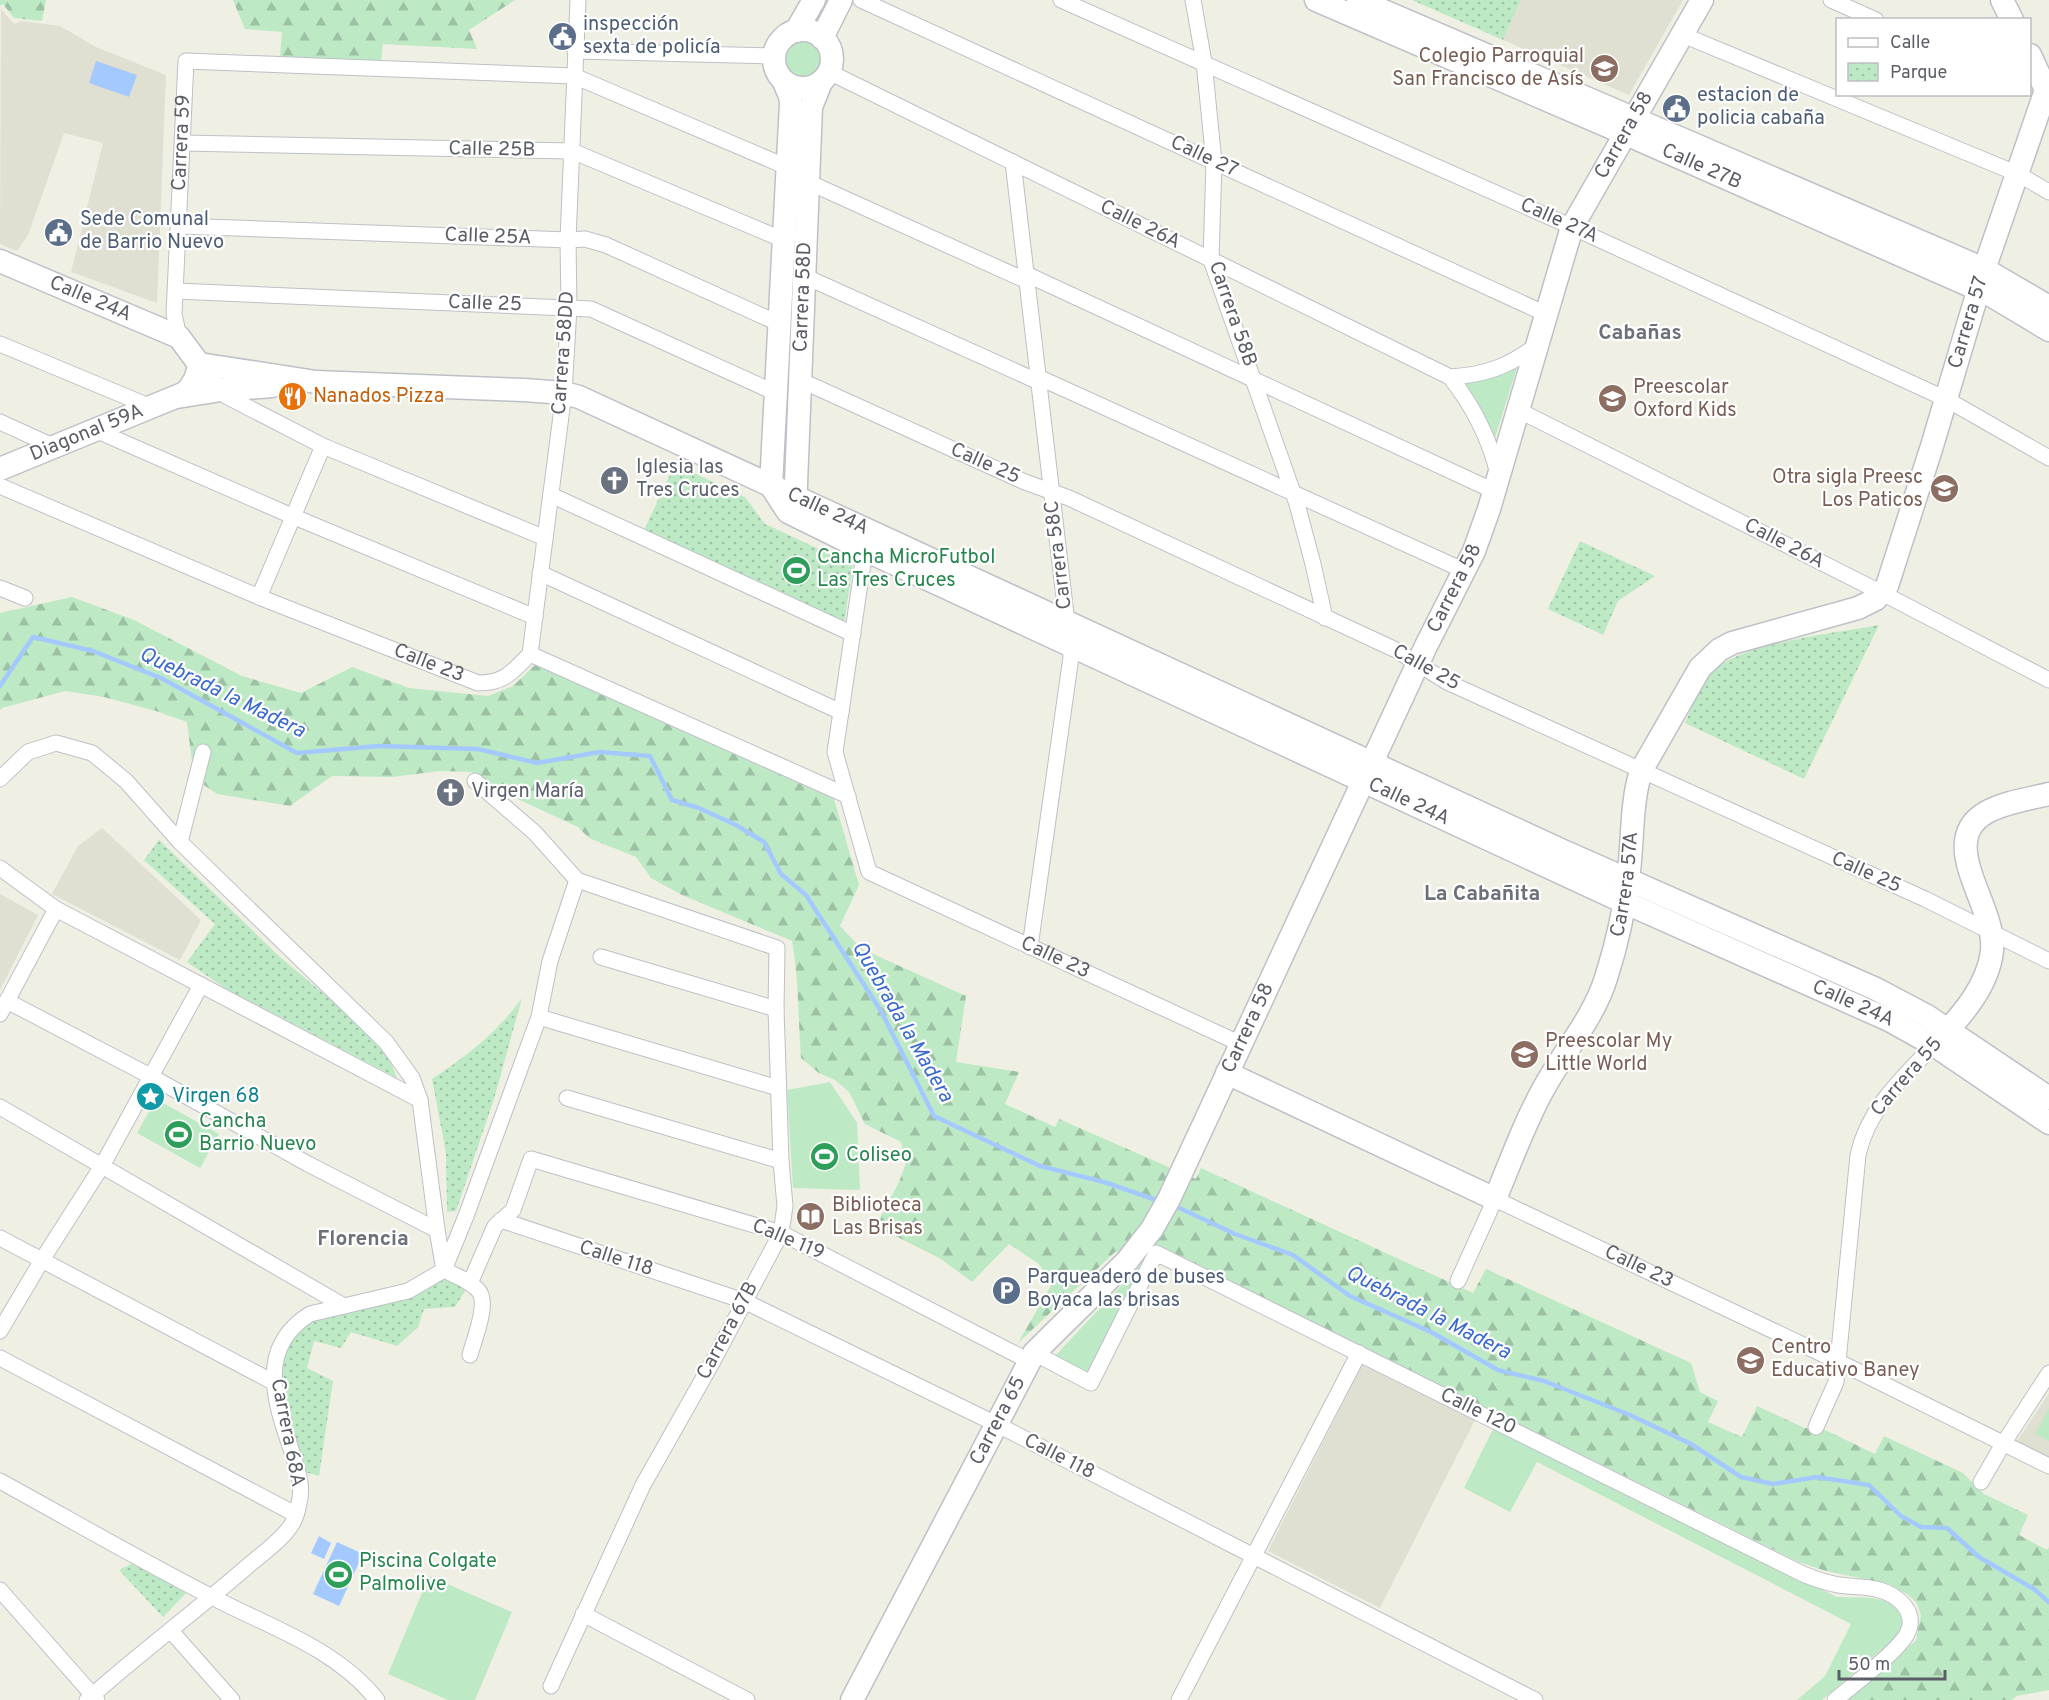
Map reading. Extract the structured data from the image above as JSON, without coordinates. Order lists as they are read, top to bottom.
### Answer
{
  "streets": {
    "main road": [
      "Carrera 58",
      "Carrera 59",
      "Calle 27B",
      "Carrera 58D",
      "Calle 24A",
      "Carrera 57",
      "Diagonal 59A",
      "Calle 23",
      "Carrera 57A",
      "Carrera 55",
      "Carrera 65"
    ],
    "street": [
      "Calle 25B",
      "Calle 27",
      "Calle 27A",
      "Calle 26A",
      "Calle 25A",
      "Calle 25",
      "Carrera 58B",
      "Carrera 58DD",
      "Carrera 58C",
      "Calle 119",
      "Calle 118",
      "Carrera 67B",
      "Calle 120",
      "Carrera 68A"
    ]
  },
  "crossings": [
    ["Carrera 58", "Calle 27"],
    ["Carrera 58", "Calle 27B"],
    ["Carrera 58", "Calle 27A"],
    ["Carrera 58", "Calle 26A"],
    ["Carrera 58", "Calle 24A"],
    ["Carrera 58", "Calle 25"],
    ["Carrera 58", "Calle 23"],
    ["Carrera 58", "Carrera 65"],
    ["Carrera 59", "Calle 25B"],
    ["Carrera 59", "Calle 25A"],
    ["Carrera 59", "Calle 24A"],
    ["Carrera 59", "Calle 25"],
    ["Carrera 59", "Carrera 58DD"],
    ["Carrera 59", "Diagonal 59A"],
    ["Calle 25B", "Carrera 58D"],
    ["Calle 25B", "Carrera 58DD"],
    ["Calle 27", "Carrera 58B"],
    ["Calle 27B", "Carrera 57"],
    ["Calle 27A", "Carrera 58B"],
    ["Calle 27A", "Carrera 57"],
    ["Calle 26A", "Carrera 58D"],
    ["Calle 26A", "Carrera 58B"],
    ["Calle 26A", "Carrera 57"],
    ["Calle 26A", "Carrera 58C"],
    ["Calle 26A", "Carrera 57A"],
    ["Calle 25A", "Carrera 58D"],
    ["Calle 25A", "Carrera 58DD"],
    ["Carrera 58D", "Calle 24A"],
    ["Carrera 58D", "Calle 25"],
    ["Calle 24A", "Carrera 58DD"],
    ["Calle 24A", "Diagonal 59A"],
    ["Calle 24A", "Carrera 58C"],
    ["Calle 24A", "Carrera 57A"],
    ["Calle 24A", "Carrera 55"],
    ["Calle 25", "Carrera 58B"],
    ["Calle 25", "Carrera 58DD"],
    ["Calle 25", "Carrera 58C"],
    ["Calle 25", "Carrera 57A"],
    ["Calle 25", "Carrera 55"],
    ["Carrera 57", "Carrera 57A"],
    ["Carrera 58DD", "Calle 23"],
    ["Carrera 58C", "Calle 23"],
    ["Calle 23", "Carrera 57A"],
    ["Calle 23", "Carrera 55"],
    ["Calle 119", "Calle 118"],
    ["Calle 119", "Carrera 67B"],
    ["Calle 119", "Calle 120"],
    ["Calle 119", "Carrera 65"],
    ["Calle 118", "Carrera 67B"],
    ["Calle 118", "Carrera 65"]
  ],
  "districts": ["Cabañas", "La Cabañita", "Florencia"],
  "water": ["Quebrada la Madera"],
  "places": {
    "public building": ["inspección sexta de policía", "estacion de policia cabaña", "Sede Comunal de Barrio Nuevo"],
    "school or university": [
      "Colegio Parroquial San Francisco de Asís",
      "Preescolar Oxford Kids",
      "Otra sigla Preesc Los Paticos",
      "Preescolar My Little World",
      "Centro Educativo Baney"
    ],
    "restaurant": ["Nanados Pizza"],
    "church": ["Iglesia las Tres Cruces", "Virgen María"],
    "sports": [
      "Cancha MicroFutbol Las Tres Cruces",
      "Cancha Barrio Nuevo",
      "Coliseo",
      "Piscina Colgate Palmolive"
    ],
    "place": ["Virgen 68"],
    "library": ["Biblioteca Las Brisas"],
    "parking": ["Parqueadero de buses Boyaca las brisas"]
  },
  "legend": ["Calle", "Parque"],
  "scale_bar": "50 m"
}
